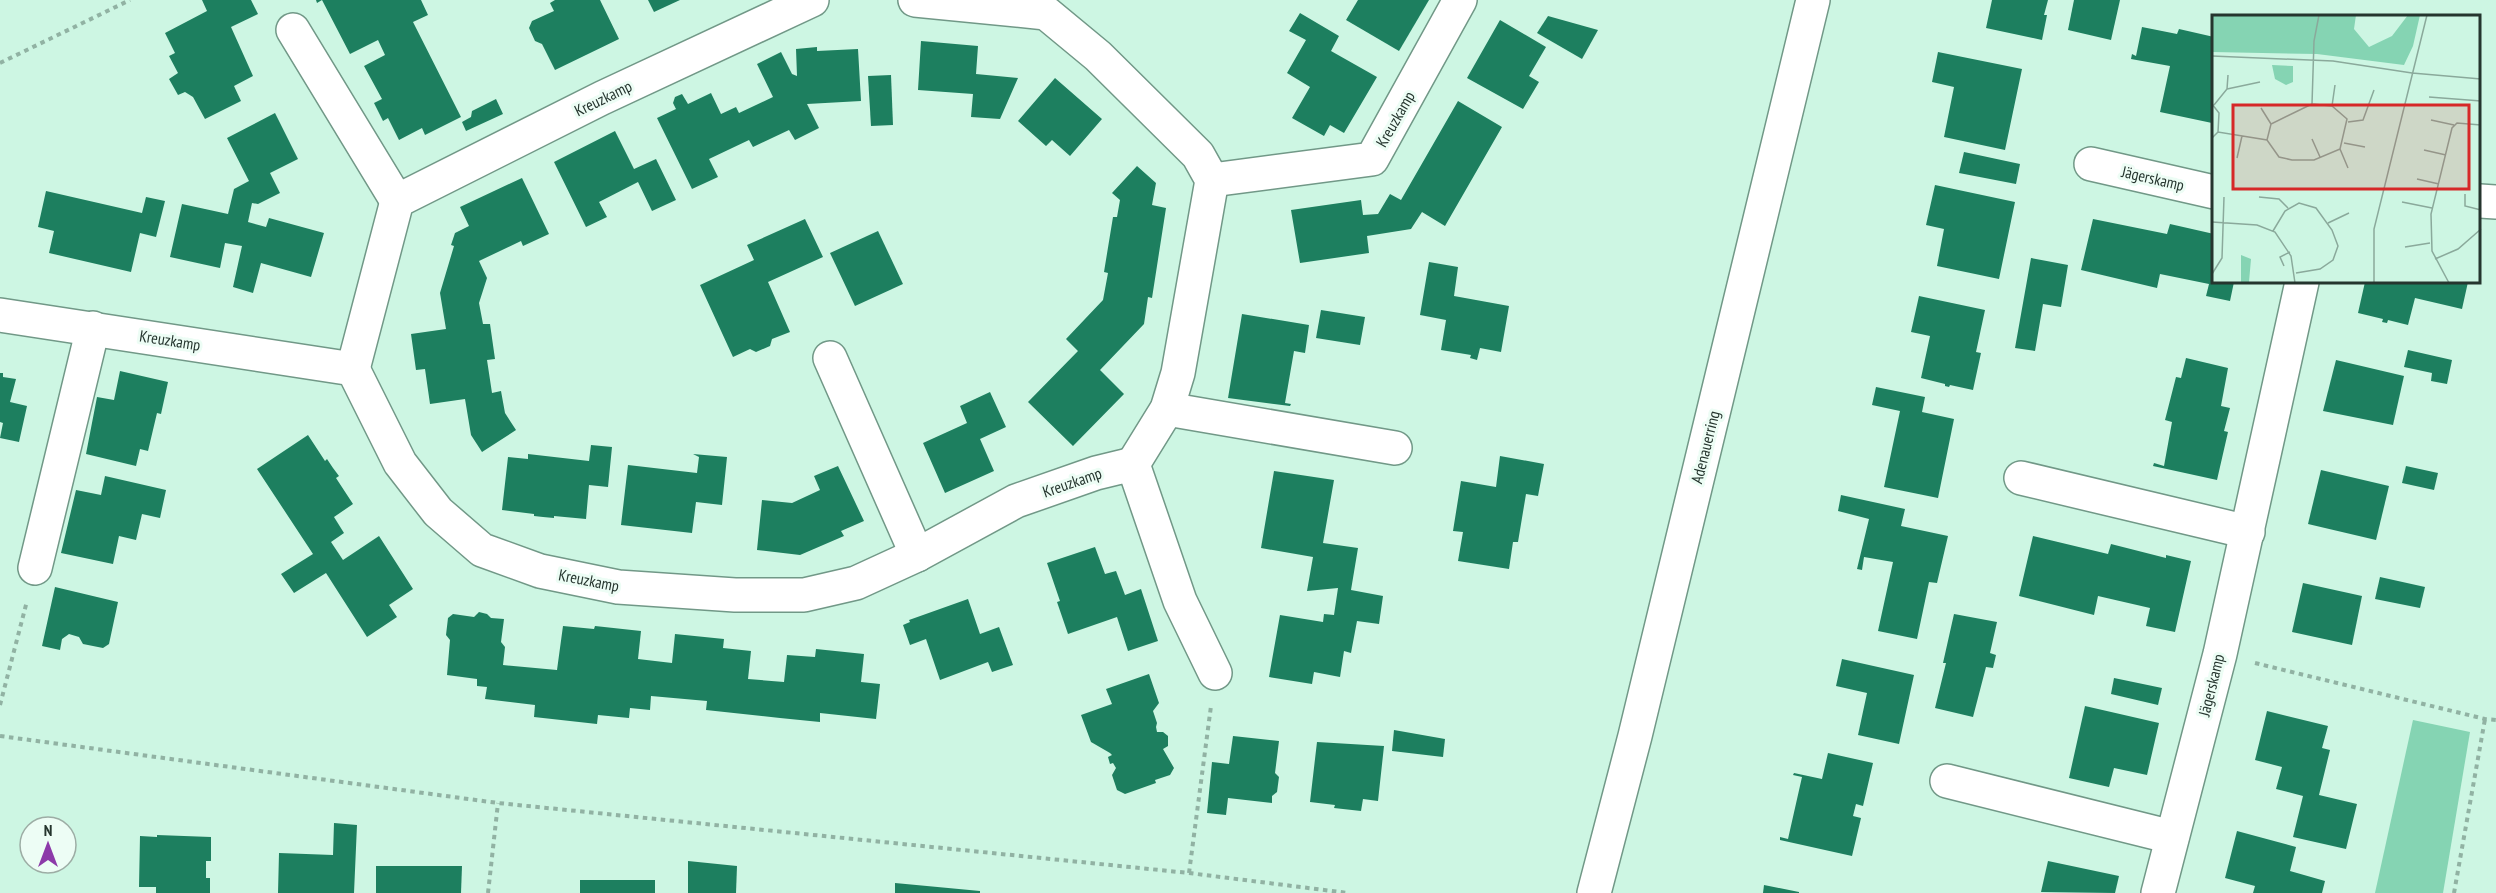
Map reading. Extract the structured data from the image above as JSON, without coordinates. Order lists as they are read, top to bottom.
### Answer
{
  "streets": {
    "street": ["Kreuzkamp", "Jägerskamp", "Adenauerring"]
  },
  "north": "top"
}
